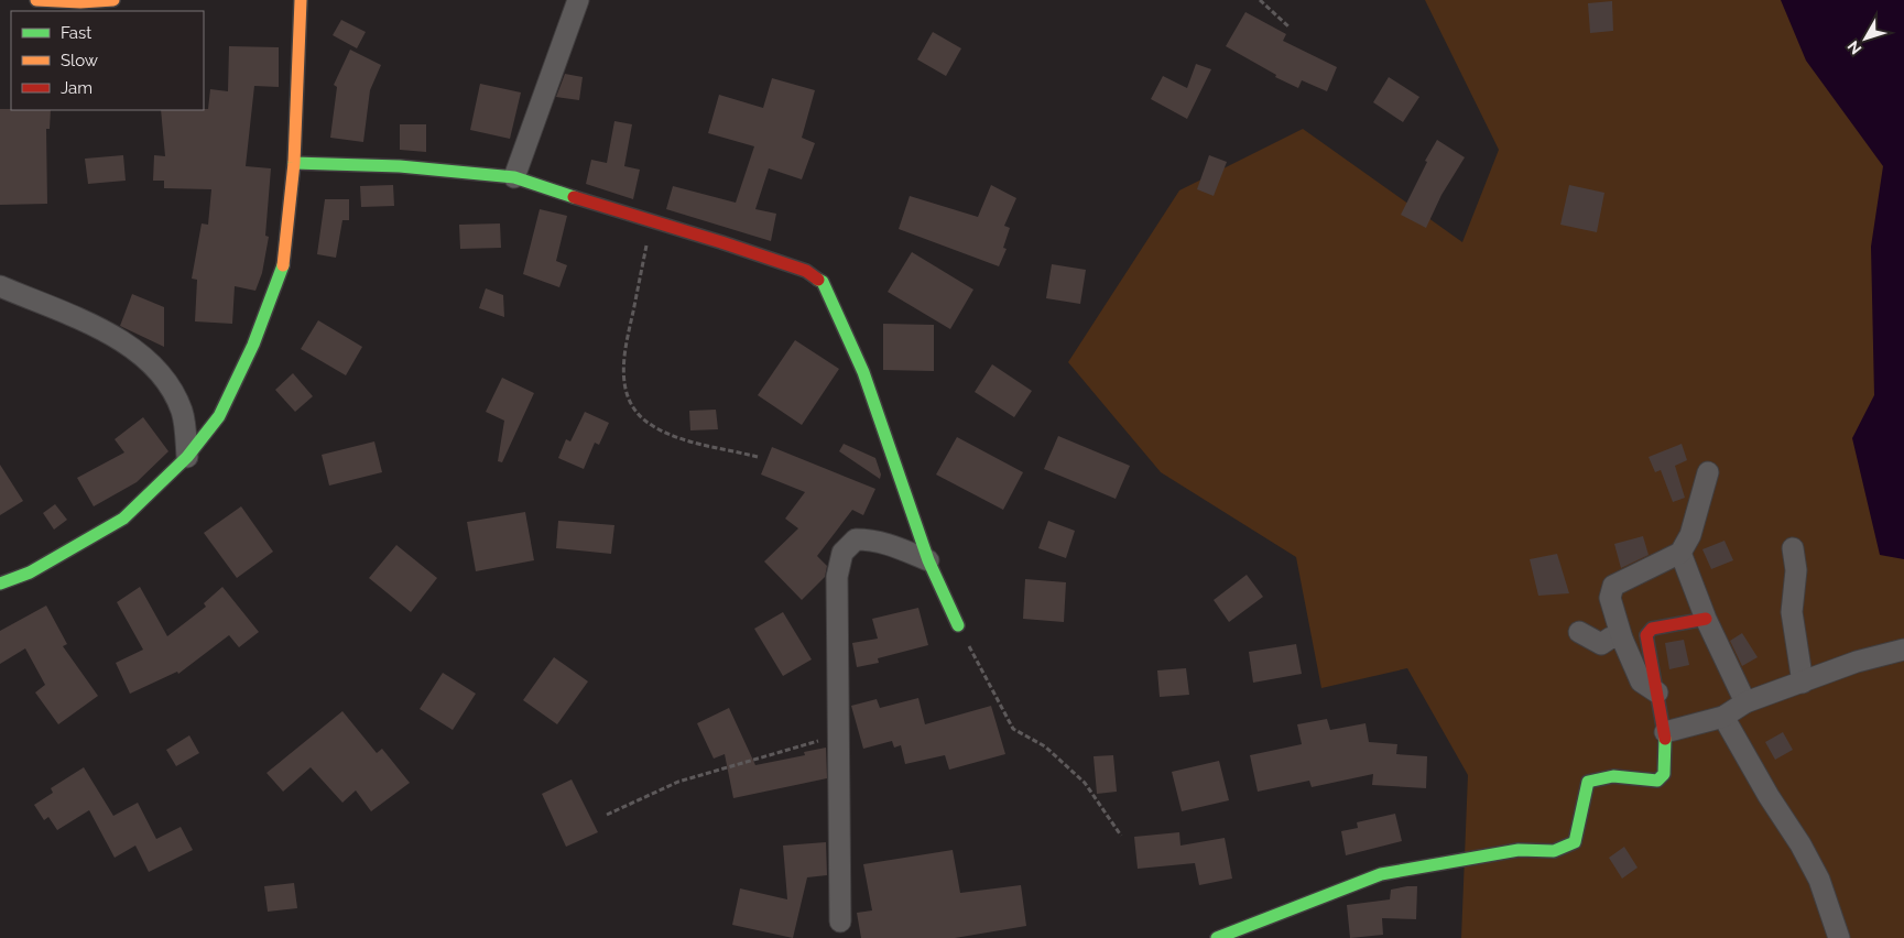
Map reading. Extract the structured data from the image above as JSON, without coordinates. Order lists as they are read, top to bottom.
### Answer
{
  "legend": ["Fast", "Slow", "Jam"],
  "north": "bottom left"
}
